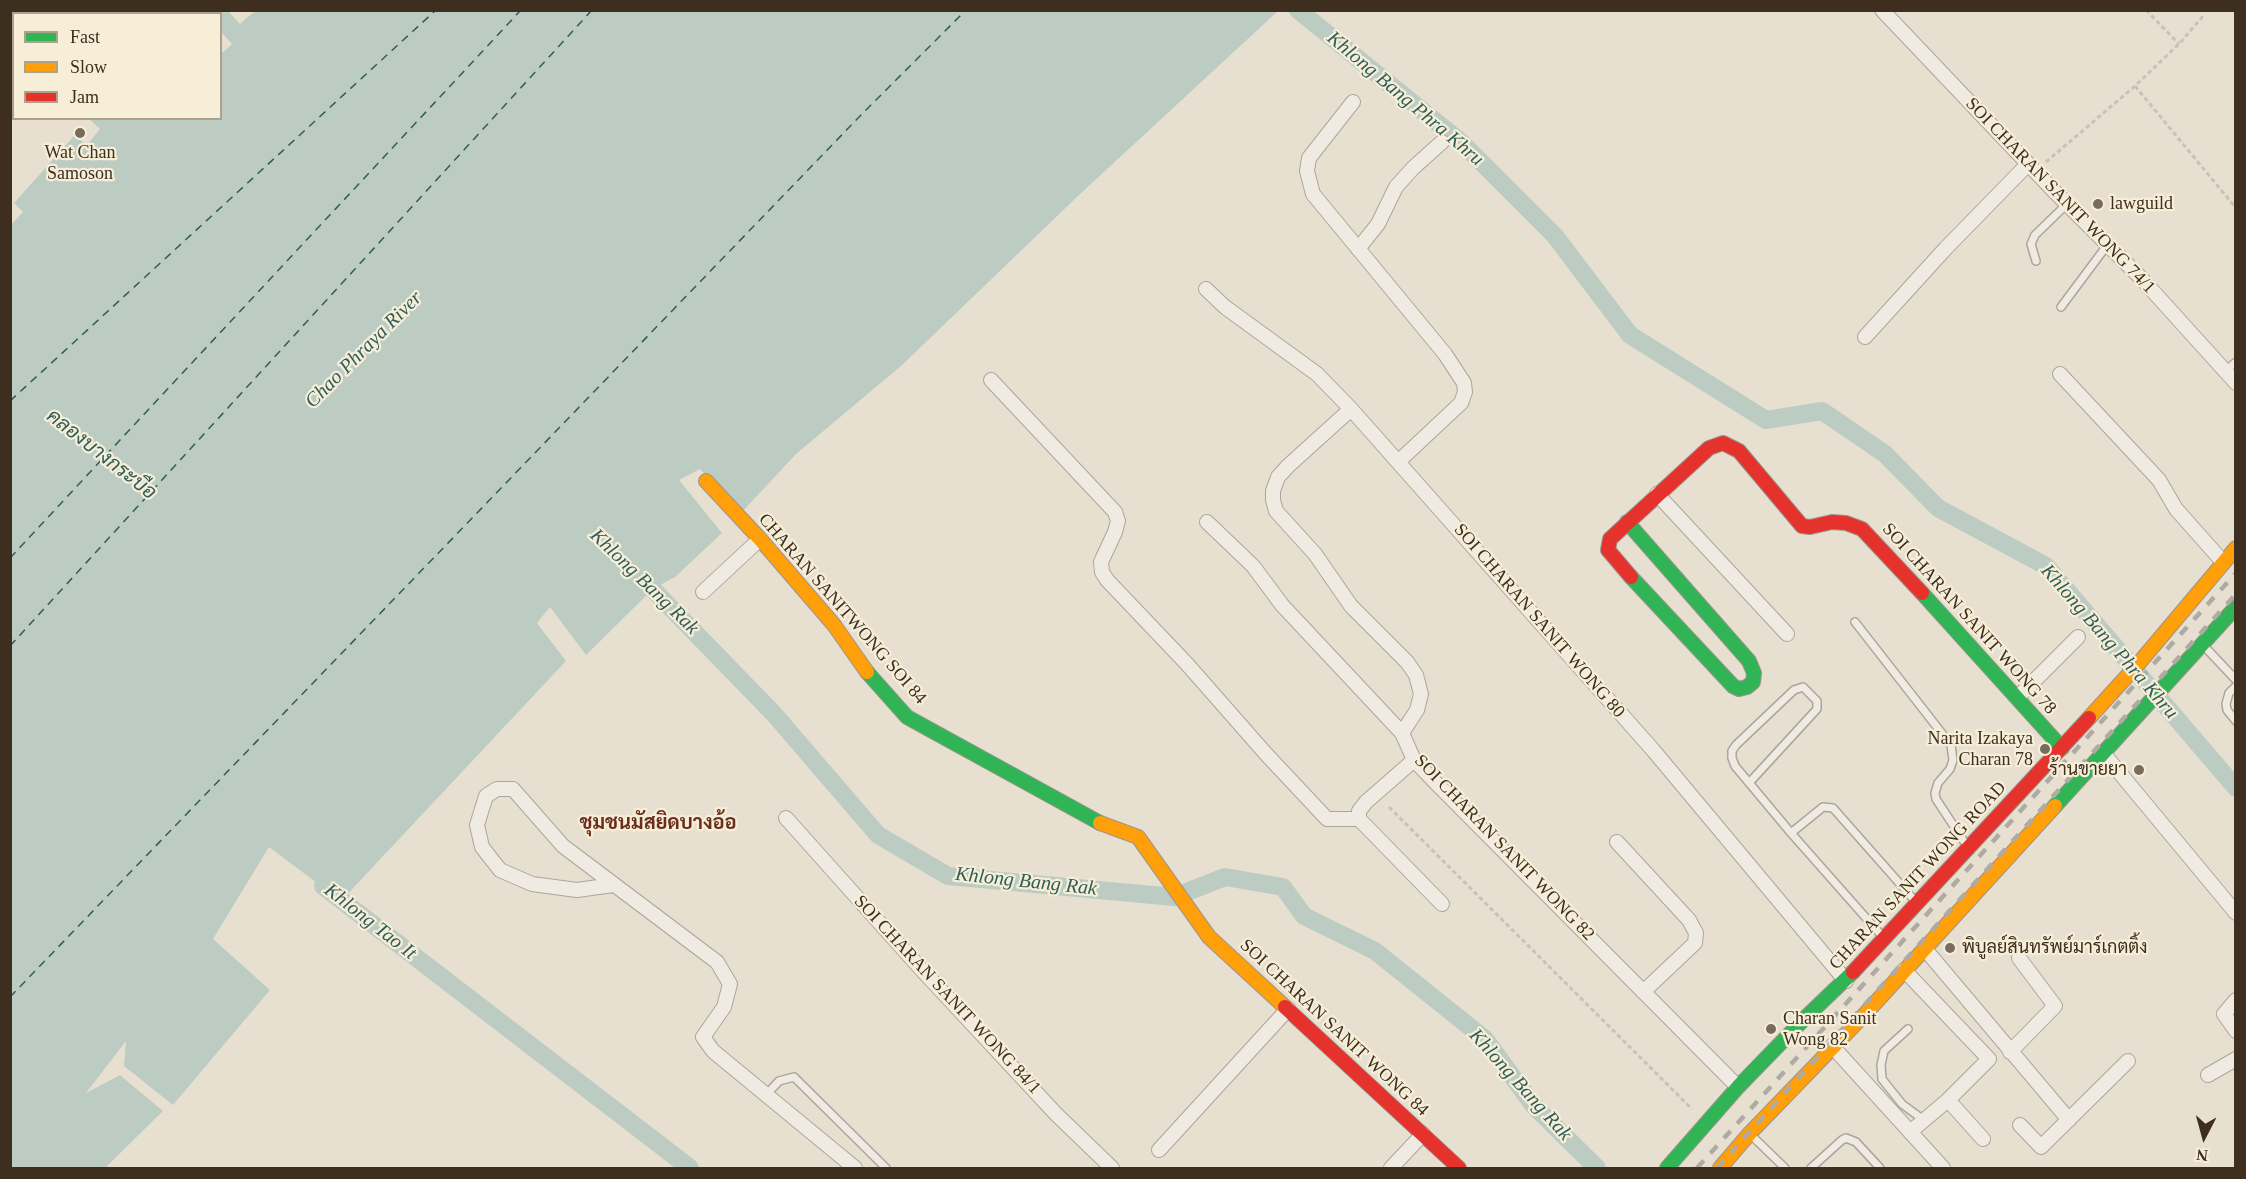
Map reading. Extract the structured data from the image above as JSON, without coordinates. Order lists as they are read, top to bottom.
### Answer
{
  "streets": {
    "street": [
      "SOI CHARAN SANIT WONG 74/1",
      "CHARAN SANITWONG SOI 84",
      "SOI CHARAN SANIT WONG 78",
      "SOI CHARAN SANIT WONG 80",
      "SOI CHARAN SANIT WONG 82",
      "CHARAN SANIT WONG ROAD",
      "SOI CHARAN SANIT WONG 84/1",
      "SOI CHARAN SANIT WONG 84"
    ]
  },
  "crossings": [
    ["CHARAN SANITWONG SOI 84", "SOI CHARAN SANIT WONG 84"],
    ["SOI CHARAN SANIT WONG 78", "CHARAN SANIT WONG ROAD"],
    ["SOI CHARAN SANIT WONG 80", "CHARAN SANIT WONG ROAD"],
    ["SOI CHARAN SANIT WONG 82", "CHARAN SANIT WONG ROAD"]
  ],
  "districts": ["ชุมชนมัสยิดบางอ้อ"],
  "water": [
    "Khlong Bang Phra Khru",
    "Chao Phraya River",
    "คลองบางกระบือ",
    "Khlong Bang Rak",
    "Khlong Tao It"
  ],
  "places": [
    "Wat Chan Samoson",
    "lawguild",
    "Narita Izakaya Charan 78",
    "ร้านขายยา",
    "พิบูลย์สินทรัพย์มาร์เกตติ้ง",
    "Charan Sanit Wong 82"
  ],
  "legend": ["Fast", "Slow", "Jam"],
  "north": "bottom"
}
